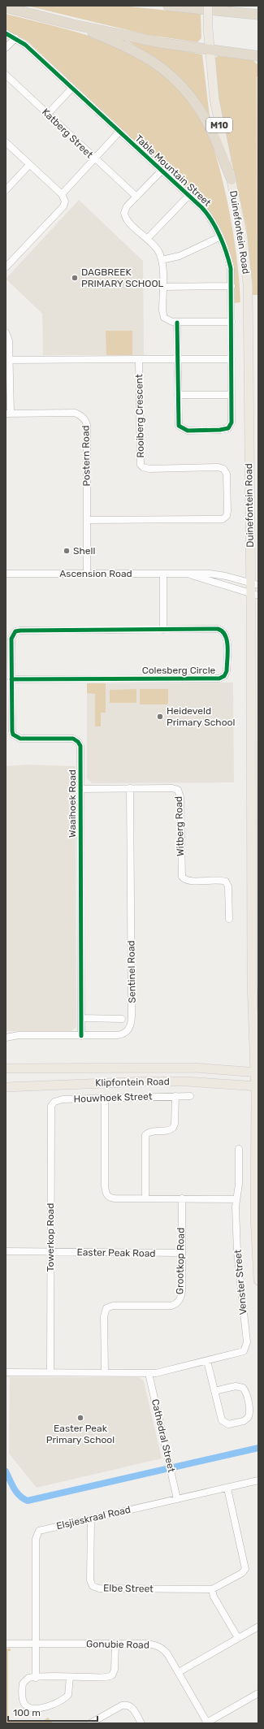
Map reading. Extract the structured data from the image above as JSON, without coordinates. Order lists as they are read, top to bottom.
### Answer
{
  "streets": {
    "main road": ["M10", "Duinefontein Road", "Klipfontein Road"],
    "street": [
      "Katberg Street",
      "Table Mountain Street",
      "Rooiberg Crescent",
      "Postern Road",
      "Ascension Road",
      "Colesberg Circle",
      "Waaihoek Road",
      "Witberg Road",
      "Sentinel Road",
      "Houwhoek Street",
      "Towerkop Road",
      "Easter Peak Road",
      "Grootkop Road",
      "Venster Street",
      "Cathedral Street",
      "Elsjieskraal Road",
      "Elbe Street",
      "Gonubie Road"
    ]
  },
  "crossings": [
    ["Duinefontein Road", "Ascension Road"],
    ["Duinefontein Road", "Klipfontein Road"],
    ["Rooiberg Crescent", "Postern Road"],
    ["Postern Road", "Ascension Road"],
    ["Colesberg Circle", "Waaihoek Road"],
    ["Waaihoek Road", "Witberg Road"],
    ["Waaihoek Road", "Sentinel Road"],
    ["Witberg Road", "Sentinel Road"],
    ["Houwhoek Street", "Towerkop Road"],
    ["Towerkop Road", "Easter Peak Road"],
    ["Towerkop Road", "Venster Street"],
    ["Easter Peak Road", "Grootkop Road"],
    ["Grootkop Road", "Venster Street"],
    ["Venster Street", "Cathedral Street"],
    ["Cathedral Street", "Elsjieskraal Road"],
    ["Elsjieskraal Road", "Elbe Street"],
    ["Elsjieskraal Road", "Gonubie Road"]
  ],
  "places": [
    "DAGBREEK PRIMARY SCHOOL",
    "Shell",
    "Heideveld Primary School",
    "Easter Peak Primary School"
  ],
  "scale_bar": "100 m"
}
